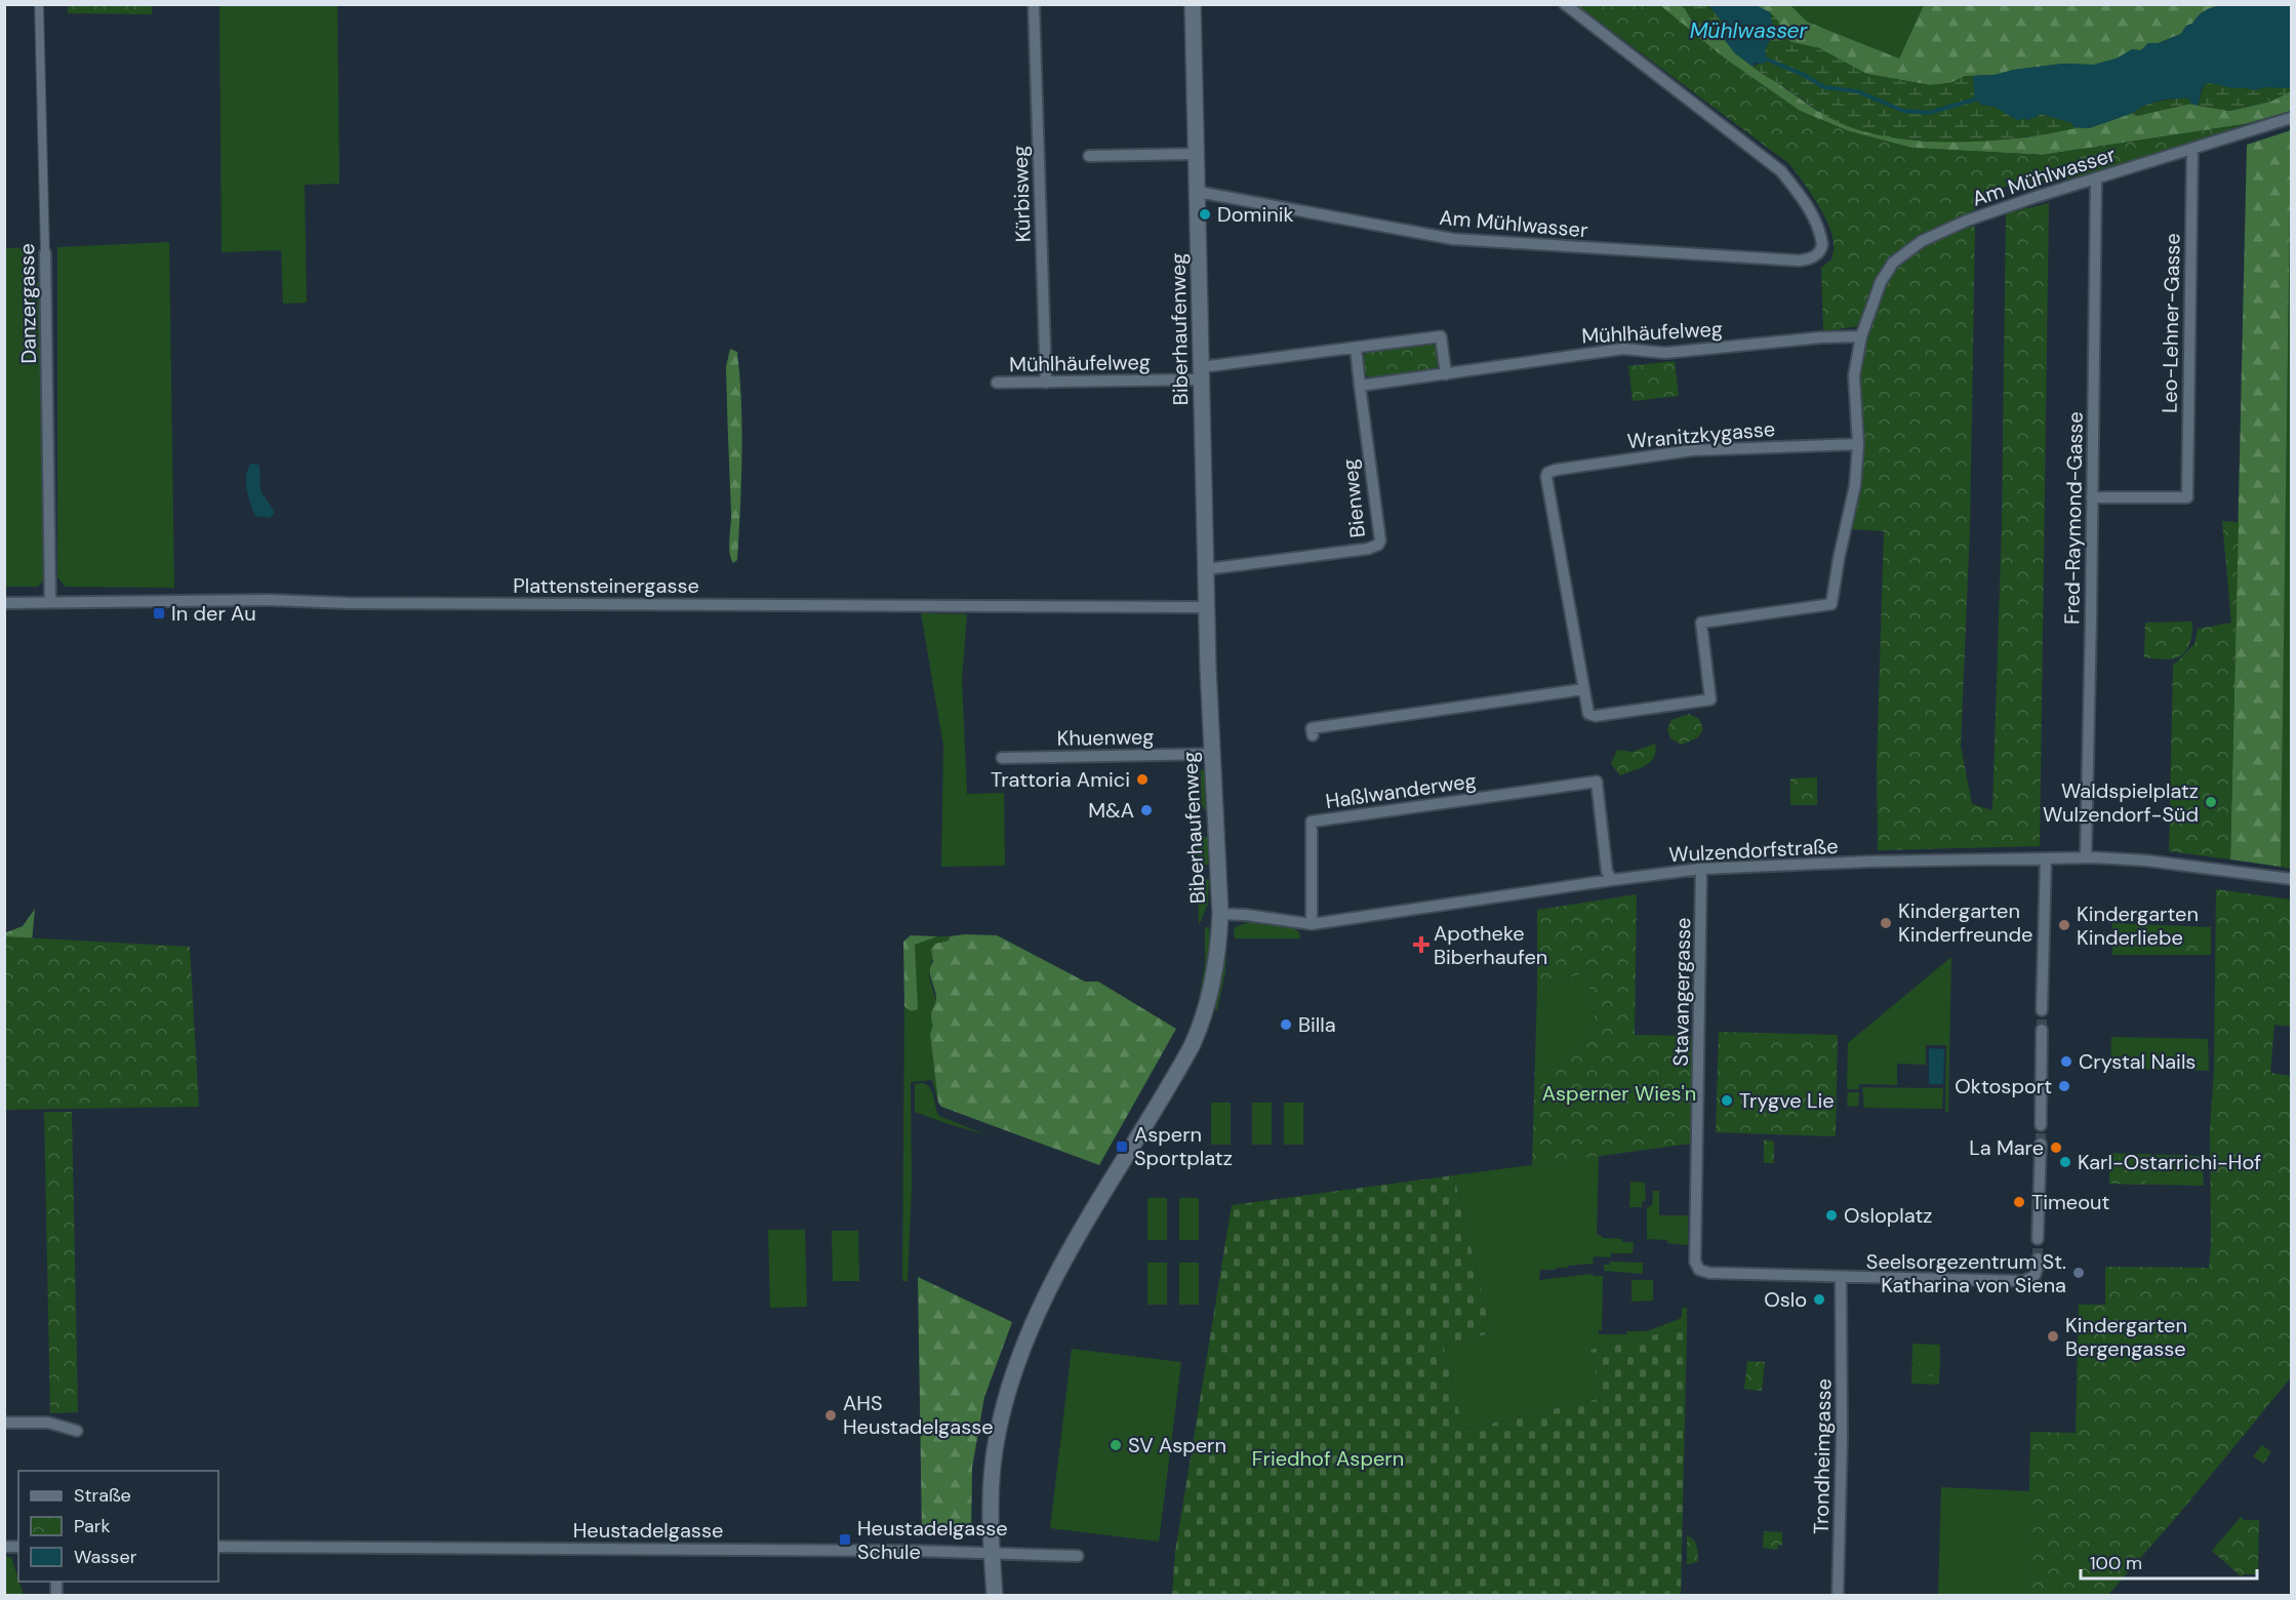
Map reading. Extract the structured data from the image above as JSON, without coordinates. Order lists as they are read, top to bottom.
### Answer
{
  "streets": {
    "main road": ["Biberhaufenweg"],
    "street": [
      "Am Mühlwasser",
      "Kürbisweg",
      "Danzergasse",
      "Leo-Lehner-Gasse",
      "Mühlhäufelweg",
      "Wranitzkygasse",
      "Bienweg",
      "Fred-Raymond-Gasse",
      "Plattensteinergasse",
      "Khuenweg",
      "Haßlwanderweg",
      "Wulzendorfstraße",
      "Stavangergasse",
      "Trondheimgasse",
      "Heustadelgasse"
    ]
  },
  "crossings": [
    ["Am Mühlwasser", "Leo-Lehner-Gasse"],
    ["Am Mühlwasser", "Biberhaufenweg"],
    ["Am Mühlwasser", "Mühlhäufelweg"],
    ["Am Mühlwasser", "Wranitzkygasse"],
    ["Am Mühlwasser", "Fred-Raymond-Gasse"],
    ["Kürbisweg", "Mühlhäufelweg"],
    ["Danzergasse", "Plattensteinergasse"],
    ["Leo-Lehner-Gasse", "Fred-Raymond-Gasse"],
    ["Biberhaufenweg", "Mühlhäufelweg"],
    ["Biberhaufenweg", "Bienweg"],
    ["Biberhaufenweg", "Plattensteinergasse"],
    ["Biberhaufenweg", "Khuenweg"],
    ["Biberhaufenweg", "Wulzendorfstraße"],
    ["Biberhaufenweg", "Heustadelgasse"],
    ["Mühlhäufelweg", "Bienweg"],
    ["Fred-Raymond-Gasse", "Wulzendorfstraße"],
    ["Haßlwanderweg", "Wulzendorfstraße"],
    ["Wulzendorfstraße", "Stavangergasse"],
    ["Stavangergasse", "Trondheimgasse"]
  ],
  "water": ["Mühlwasser"],
  "parks": ["Asperner Wies'n", "Friedhof Aspern"],
  "places": {
    "other": [
      "Dominik",
      "Trattoria Amici",
      "Waldspielplatz Wulzendorf-Süd",
      "M&A",
      "Kindergarten Kinderfreunde",
      "Kindergarten Kinderliebe",
      "Billa",
      "Crystal Nails",
      "Oktosport",
      "Trygve Lie",
      "La Mare",
      "Karl-Ostarrichi-Hof",
      "Timeout",
      "Osloplatz",
      "Seelsorgezentrum St. Katharina von Siena",
      "Oslo",
      "Kindergarten Bergengasse",
      "AHS Heustadelgasse",
      "SV Aspern"
    ],
    "transit": ["In der Au", "Aspern Sportplatz", "Heustadelgasse Schule"],
    "health": ["Apotheke Biberhaufen"]
  },
  "legend": ["Straße", "Park", "Wasser"],
  "scale_bar": "100 m"
}
